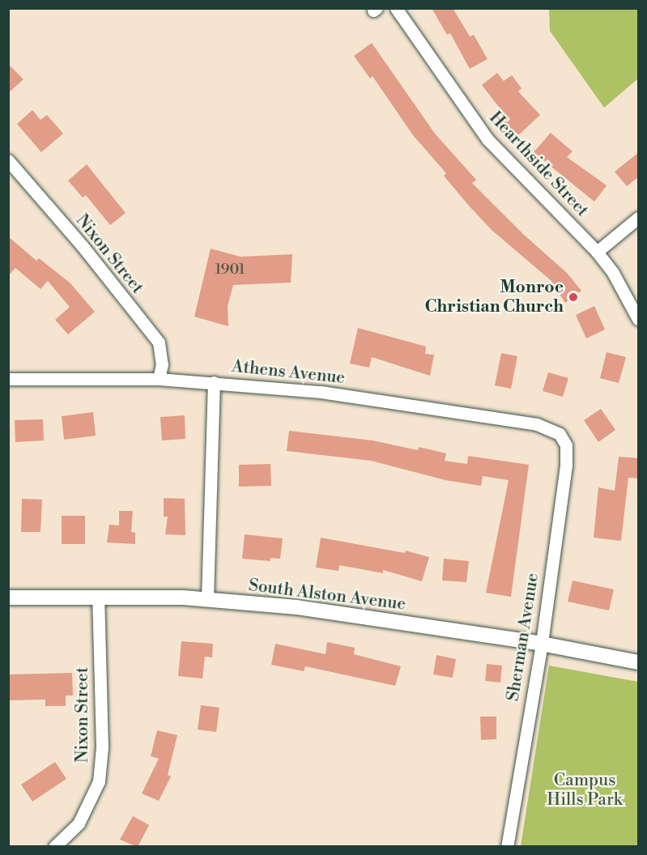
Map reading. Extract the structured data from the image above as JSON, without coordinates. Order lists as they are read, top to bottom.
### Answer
{
  "streets": {
    "street": [
      "Hearthside Street",
      "Nixon Street",
      "Athens Avenue",
      "South Alston Avenue",
      "Sherman Avenue"
    ]
  },
  "crossings": [
    ["Nixon Street", "Athens Avenue"],
    ["Nixon Street", "South Alston Avenue"],
    ["Athens Avenue", "Sherman Avenue"],
    ["South Alston Avenue", "Sherman Avenue"]
  ],
  "parks": ["Campus Hills Park"],
  "places": ["Monroe Christian Church"],
  "house_numbers": ["1901"]
}
